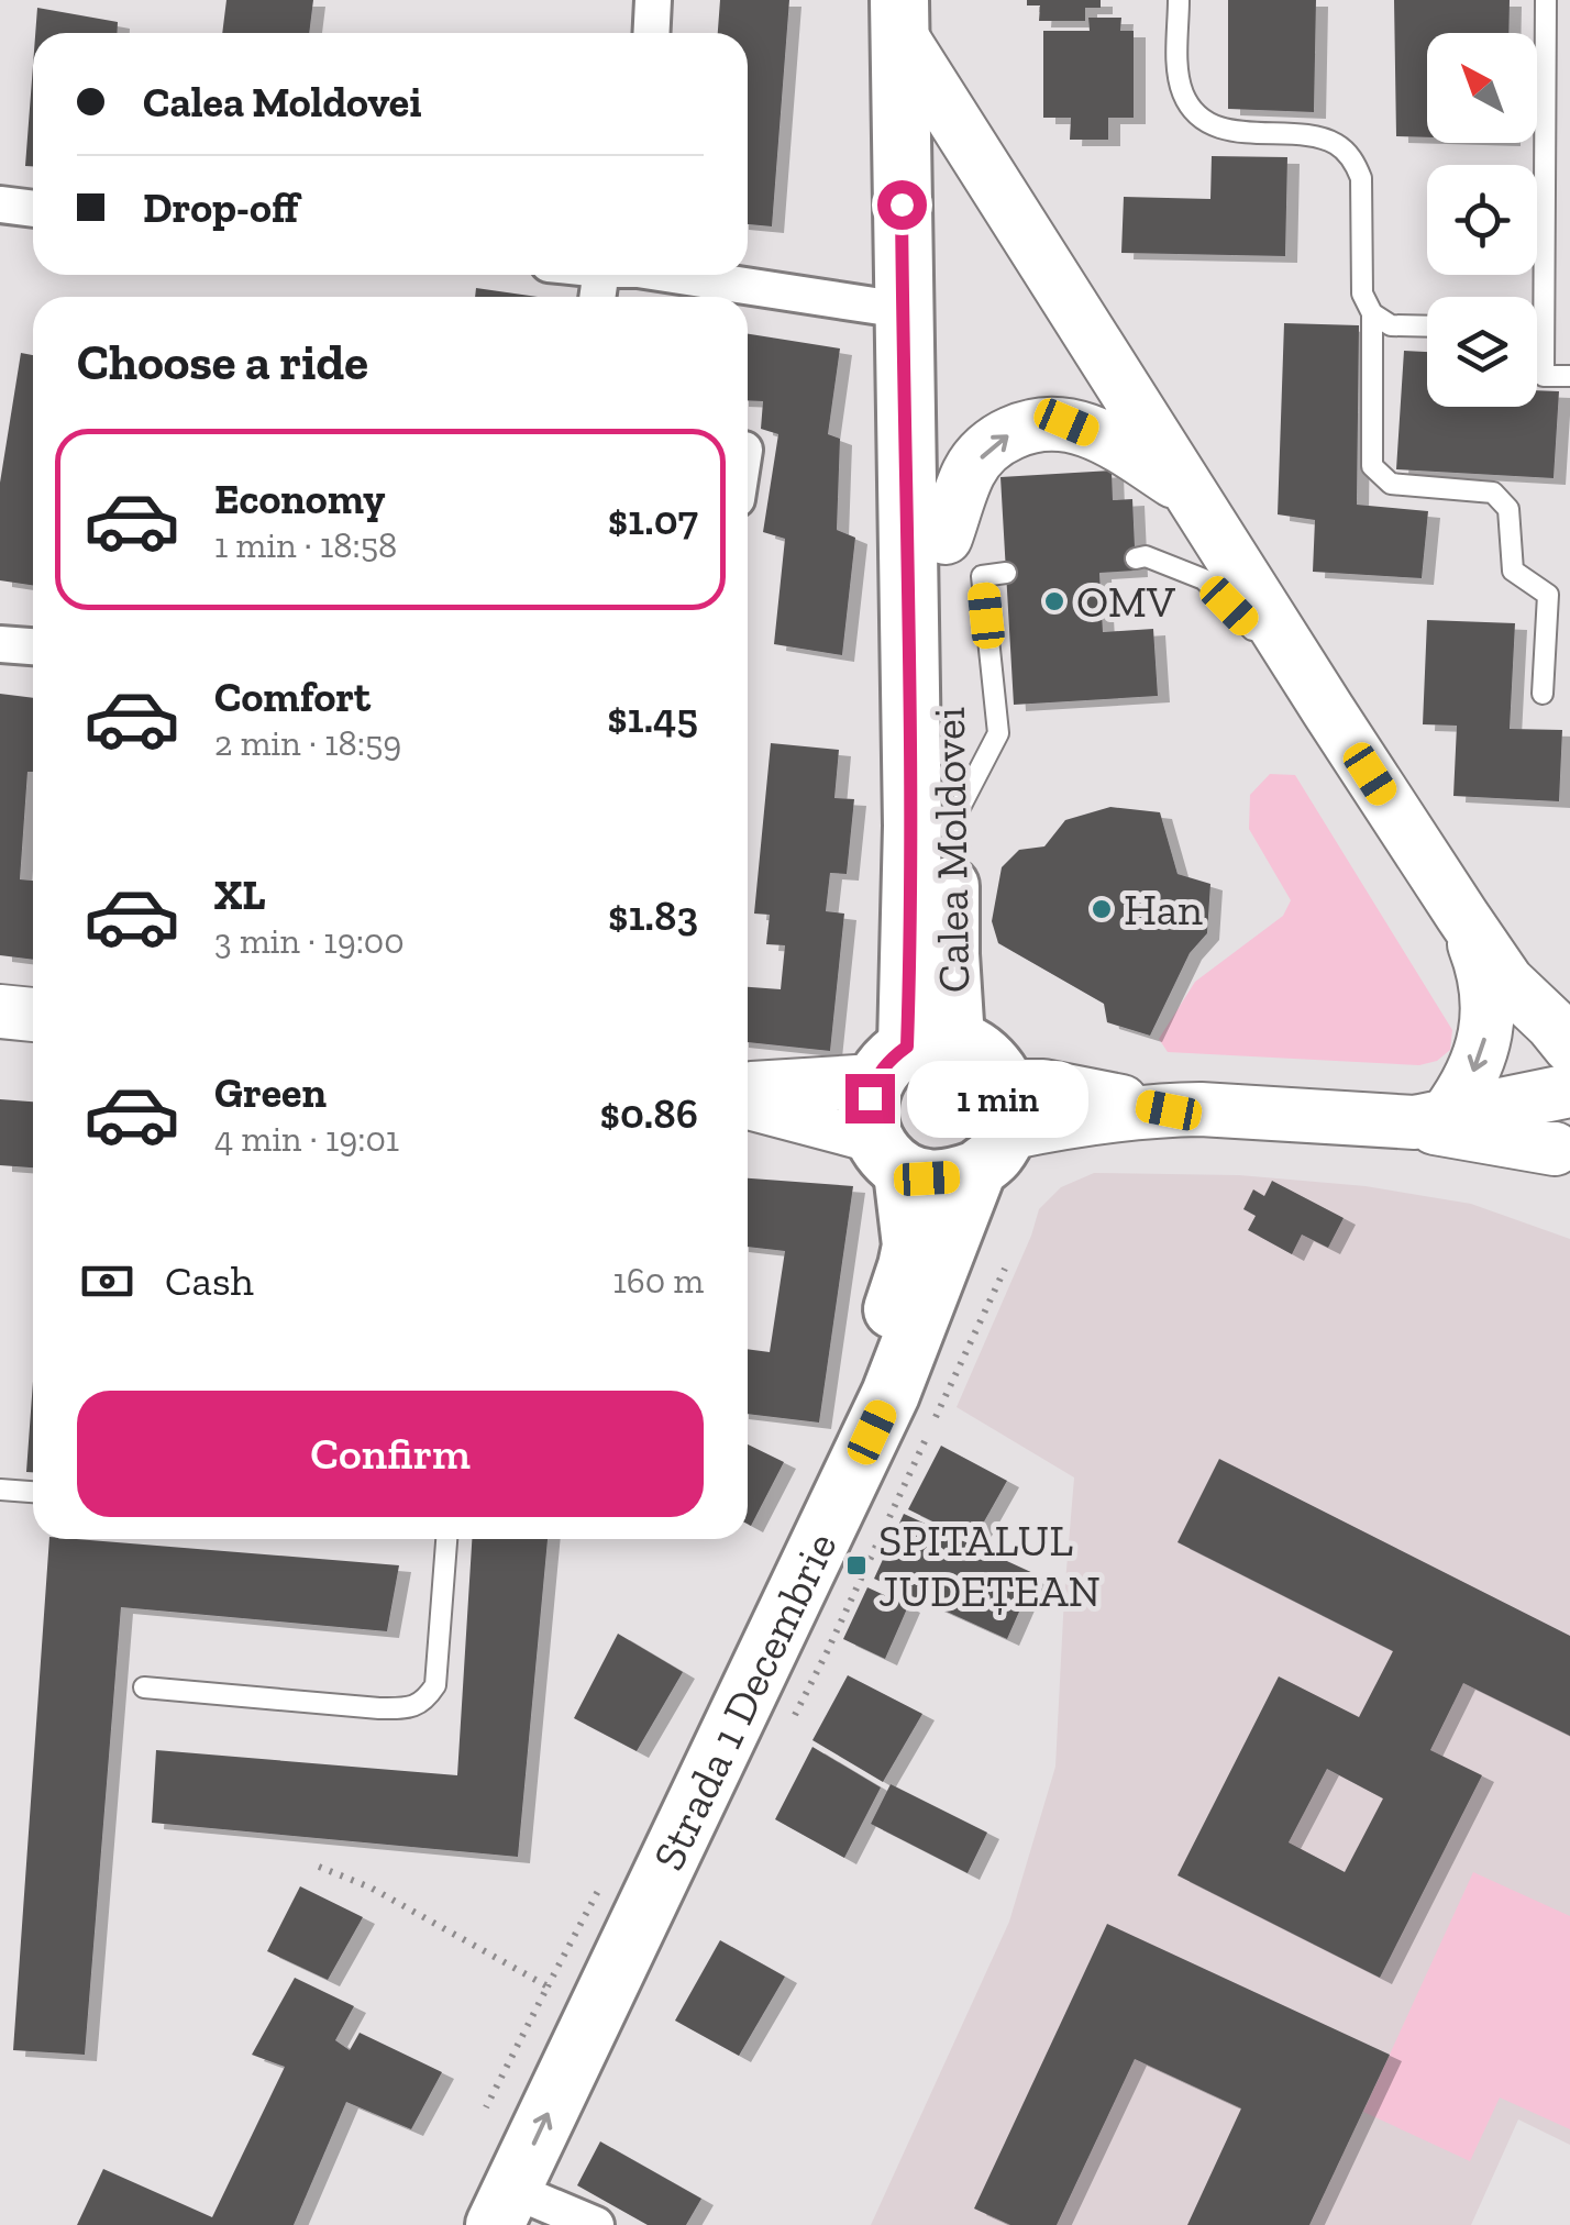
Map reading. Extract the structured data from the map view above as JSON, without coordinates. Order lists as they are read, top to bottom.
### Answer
{
  "streets": {
    "main road": ["Calea Moldovei", "Strada 1 Decembrie"]
  },
  "crossings": [
    ["Calea Moldovei", "Strada 1 Decembrie"]
  ],
  "places": {
    "other": ["OMV", "Han"],
    "transit": ["SPITALUL JUDEȚEAN"]
  },
  "north": "top left",
  "page": {
    "banner": ["Calea Moldovei", "Drop-off"],
    "heading": "Choose a ride",
    "list": [
      {
        "name": "Economy",
        "note": "1 min · 18:58",
        "value": "$1.07"
      },
      {
        "name": "Comfort",
        "note": "2 min · 18:59",
        "value": "$1.45"
      },
      {
        "name": "XL",
        "note": "3 min · 19:00",
        "value": "$1.83"
      },
      {
        "name": "Green",
        "note": "4 min · 19:01",
        "value": "$0.86"
      }
    ],
    "bubble": "1 min",
    "pay": ["Cash", "160 m"],
    "buttons": "Confirm"
  }
}
